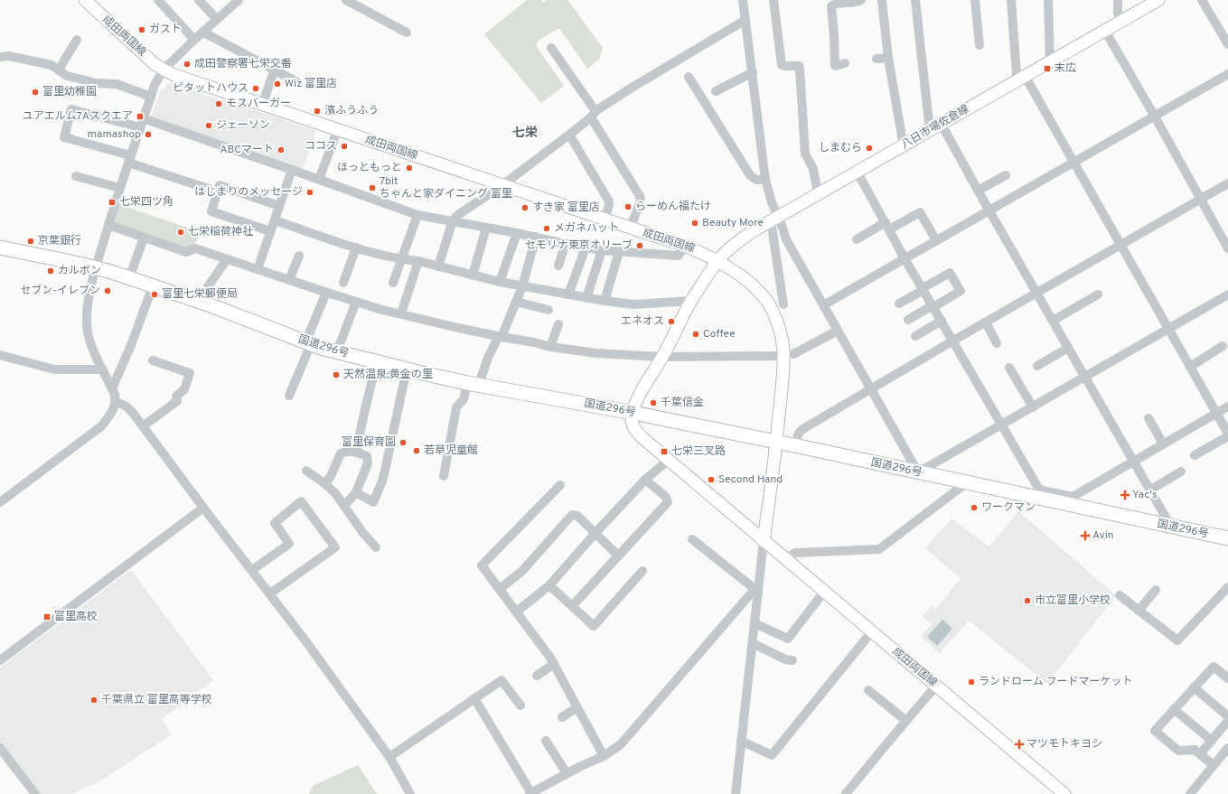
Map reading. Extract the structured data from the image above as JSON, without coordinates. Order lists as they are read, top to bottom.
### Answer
{
  "streets": {
    "highway": ["国道296号"],
    "main road": ["成田両国線", "八日市場佐倉線"]
  },
  "crossings": [
    ["成田両国線", "八日市場佐倉線"],
    ["成田両国線", "国道296号"]
  ],
  "districts": ["七栄"],
  "places": {
    "other": [
      "ガスト",
      "成田警察署七栄交番",
      "Wiz 富里店",
      "ピタットハウス",
      "富里幼稚園",
      "モスバーガー",
      "濱ふうふう",
      "ジェーソン",
      "mamashop",
      "ココス",
      "しまむら",
      "ABCマート",
      "ほっともっと",
      "7bit ちゃんと家ダイニング 富里",
      "はじまりのメッセージ",
      "らーめん福たけ",
      "すき家 富里店",
      "Beauty More",
      "メガネハット",
      "七栄稲荷神社",
      "京葉銀行",
      "セモリナ東京オリーブ",
      "カルボン",
      "セブン-イレブン",
      "富里七栄郵便局",
      "エネオス",
      "Coffee",
      "天然温泉;黄金の里",
      "千葉信金",
      "富里保育園",
      "若草児童館",
      "Second Hand",
      "ワークマン",
      "市立富里小学校",
      "ランドローム フードマーケット",
      "千葉県立 富里高等学校"
    ],
    "transit": [
      "末広",
      "ユアエルム7Aスクエア",
      "七栄四ツ角",
      "七栄三叉路",
      "富里高校"
    ],
    "health": ["Yac's", "Avin", "マツモトキヨシ"]
  }
}
